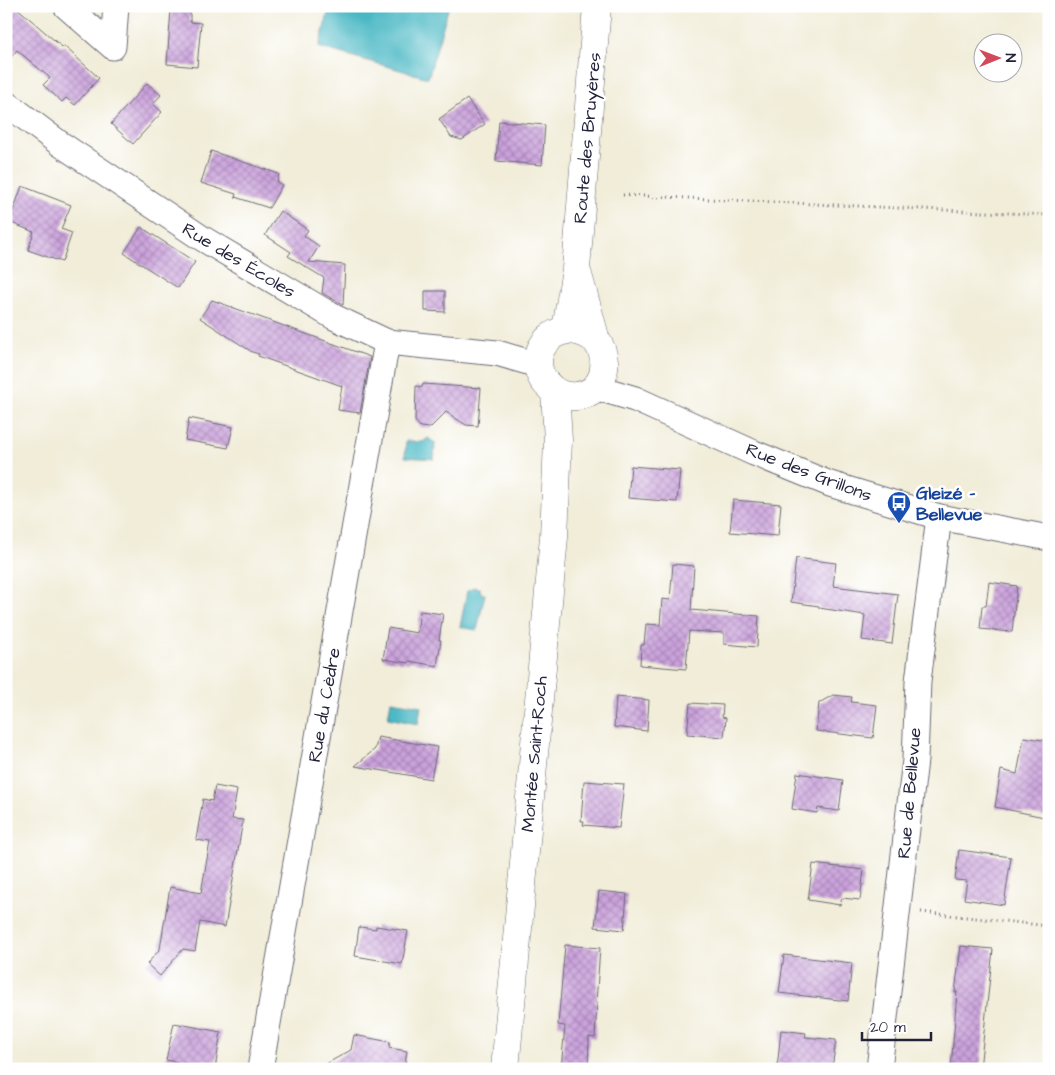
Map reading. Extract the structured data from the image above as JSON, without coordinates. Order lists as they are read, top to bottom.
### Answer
{
  "streets": {
    "main road": ["Route des Bruyères", "Montée Saint-Roch"],
    "street": [
      "Rue des Écoles",
      "Rue des Grillons",
      "Rue du Cèdre",
      "Rue de Bellevue"
    ]
  },
  "crossings": [
    ["Route des Bruyères", "Rue des Écoles"],
    ["Route des Bruyères", "Rue des Grillons"],
    ["Route des Bruyères", "Montée Saint-Roch"],
    ["Rue des Écoles", "Rue des Grillons"],
    ["Rue des Écoles", "Rue du Cèdre"],
    ["Rue des Écoles", "Montée Saint-Roch"],
    ["Rue des Grillons", "Montée Saint-Roch"],
    ["Rue des Grillons", "Rue de Bellevue"]
  ],
  "places": {
    "bus stop": ["Gleizé - Bellevue"]
  },
  "scale_bar": "20 m",
  "north": "right"
}
